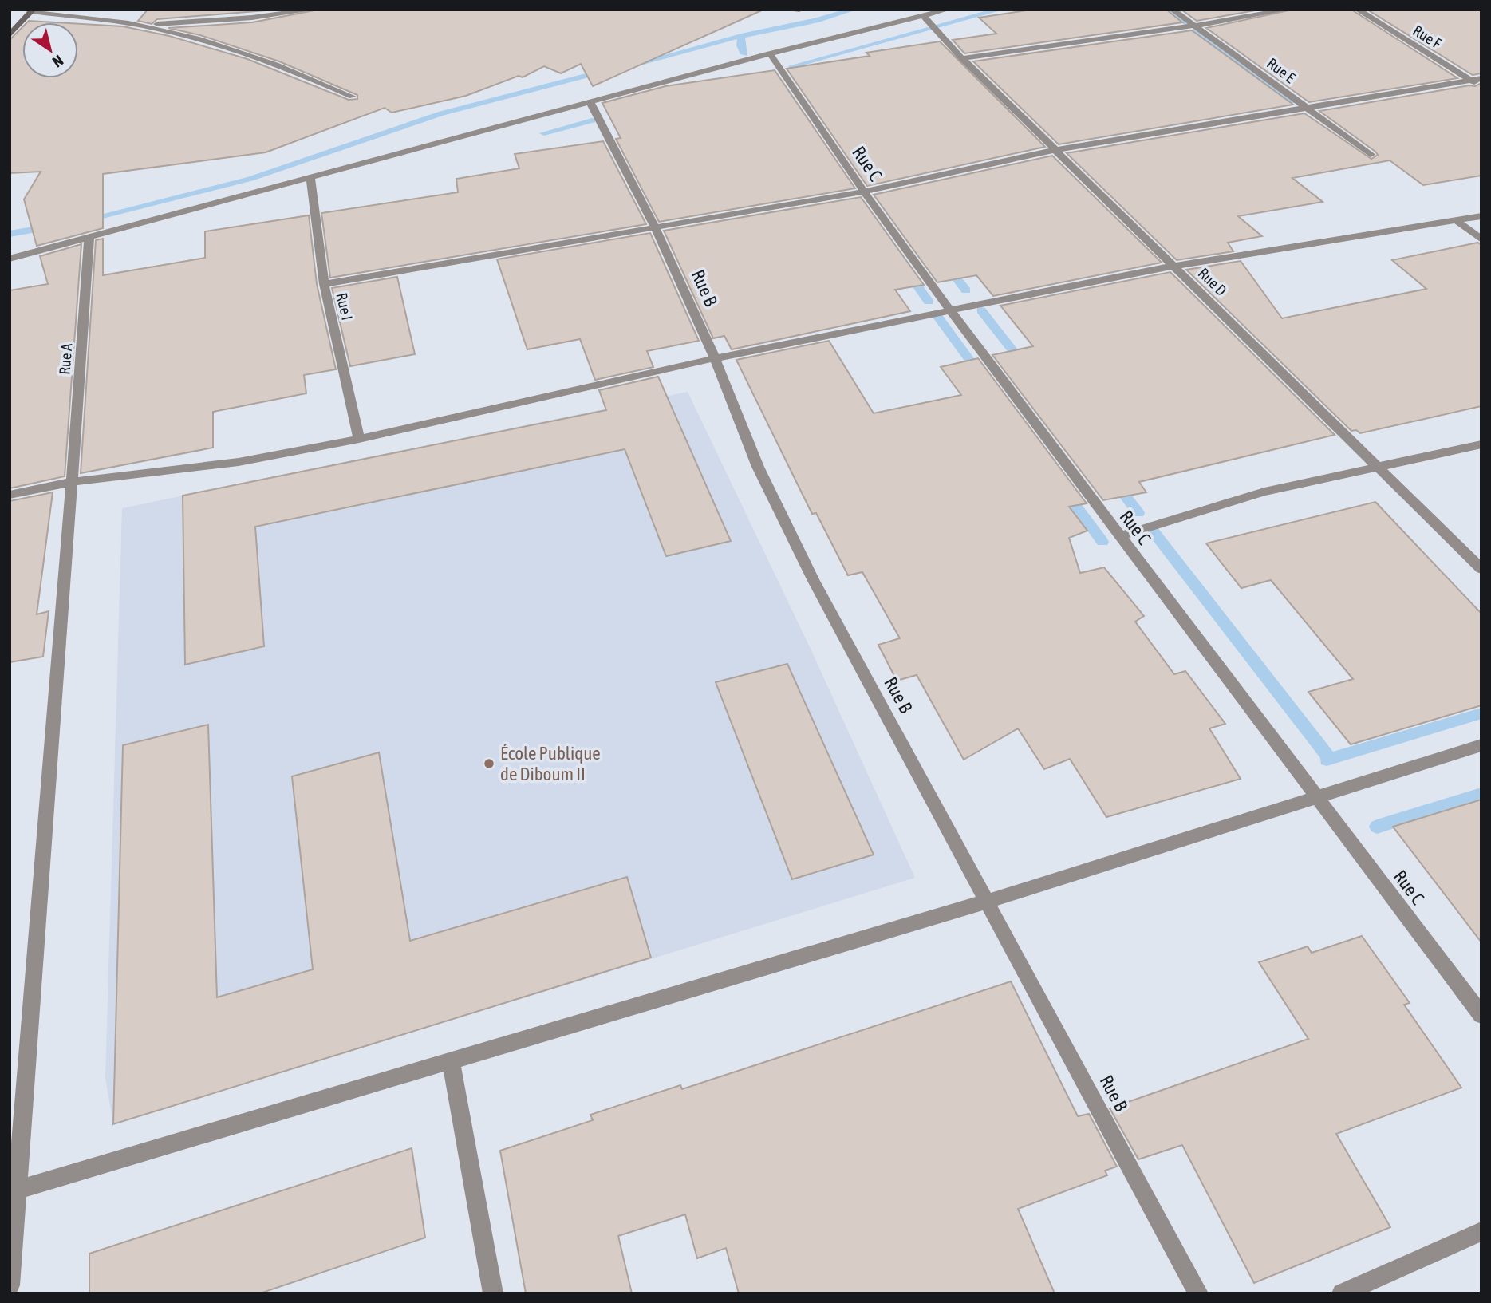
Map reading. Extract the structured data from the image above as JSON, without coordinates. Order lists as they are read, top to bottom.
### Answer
{
  "streets": {
    "street": [
      "Rue F",
      "Rue E",
      "Rue C",
      "Rue D",
      "Rue B",
      "Rue I",
      "Rue A"
    ]
  },
  "places": ["École Publique de Diboum II"],
  "north": "bottom right"
}
